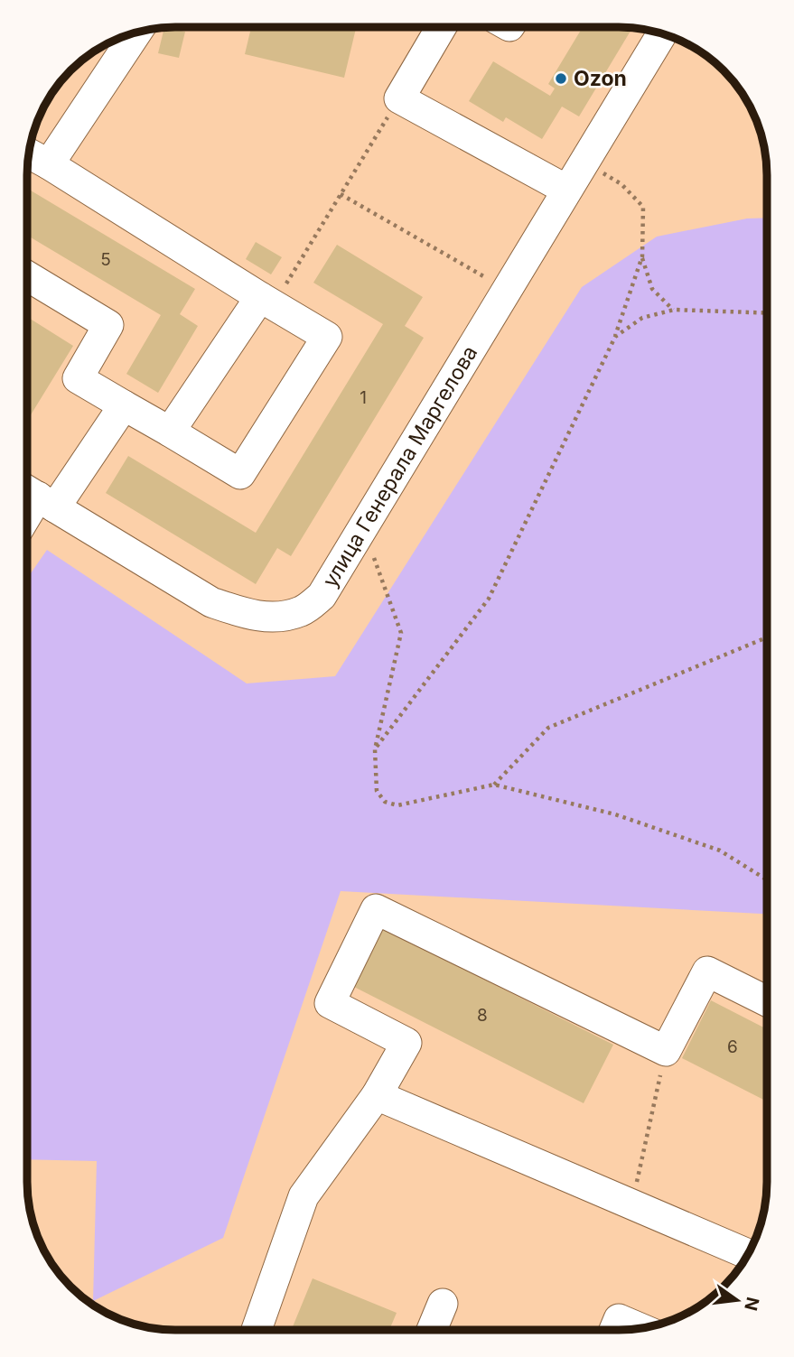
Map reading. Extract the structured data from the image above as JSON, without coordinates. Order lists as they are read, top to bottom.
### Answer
{
  "streets": {
    "street": ["улица Генерала Маргелова"]
  },
  "places": ["Ozon"],
  "house_numbers": [
    "5",
    "1",
    "8",
    "6"
  ],
  "north": "right"
}
